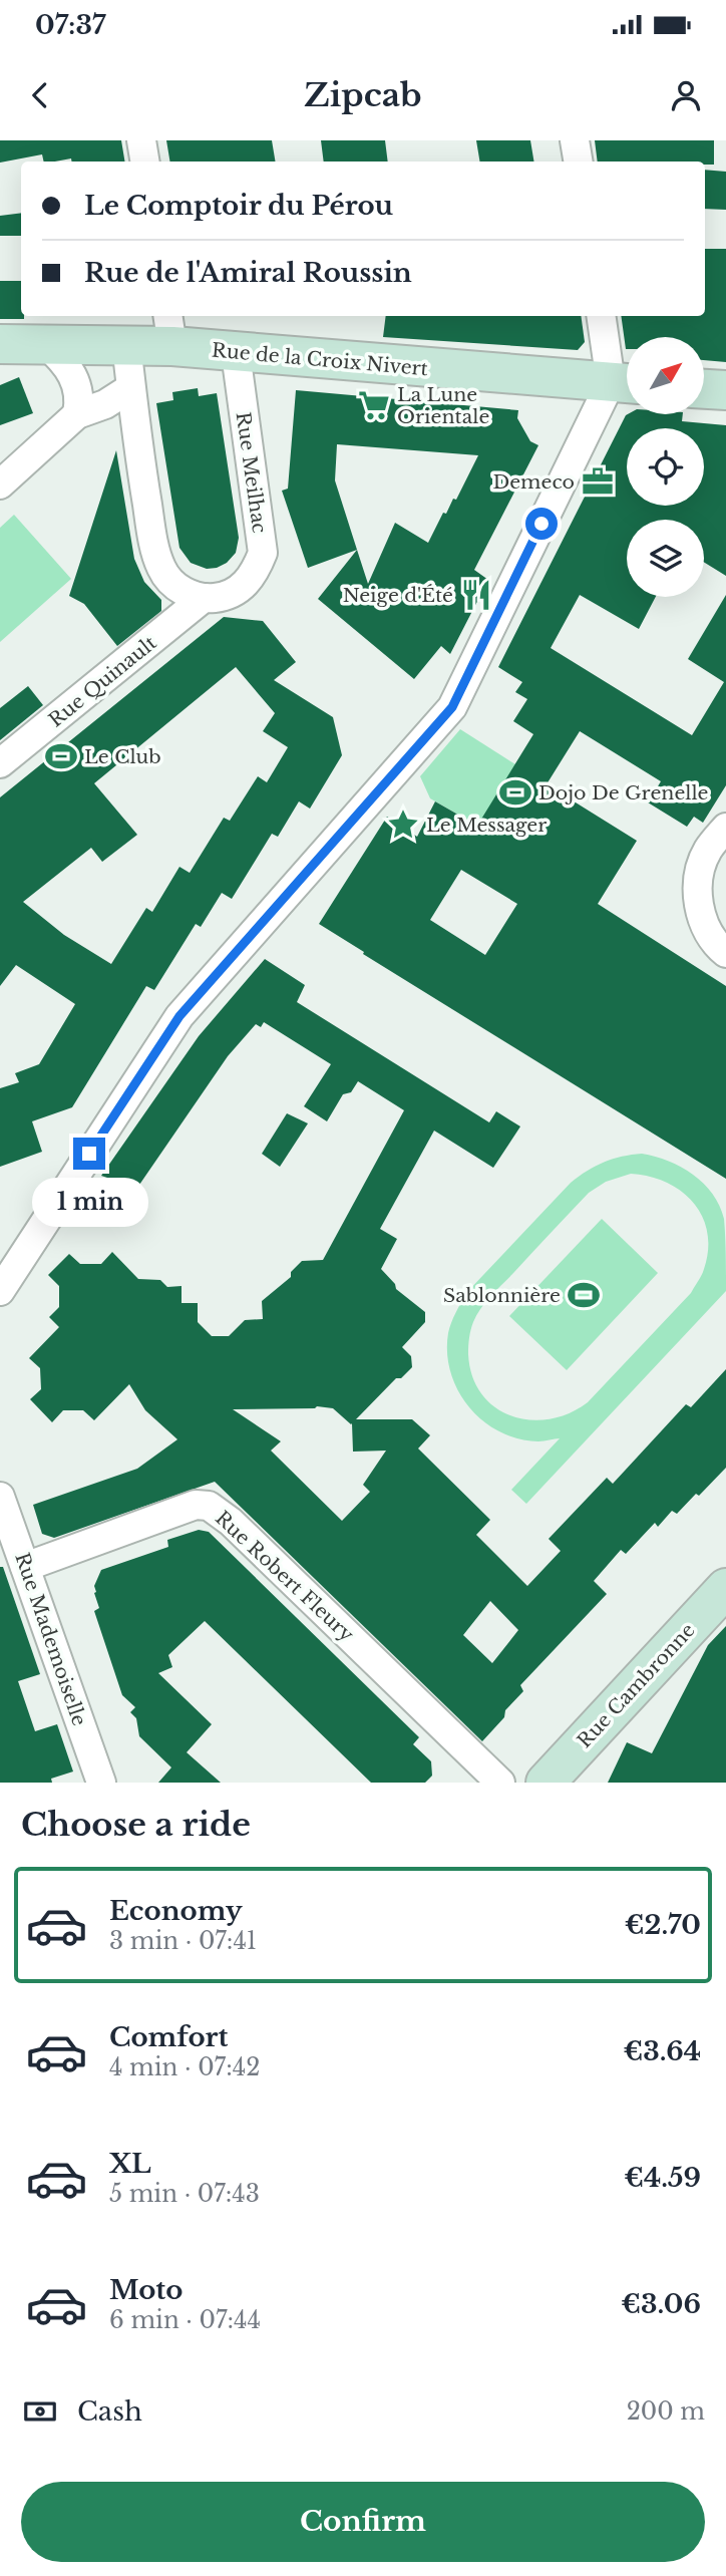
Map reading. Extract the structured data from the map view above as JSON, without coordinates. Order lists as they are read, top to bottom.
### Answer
{
  "streets": {
    "street": [
      "Rue de la Croix Nivert",
      "Rue Meilhac",
      "Rue Quinault",
      "Rue Robert Fleury",
      "Rue Mademoiselle",
      "Rue Cambronne"
    ]
  },
  "crossings": [
    ["Rue de la Croix Nivert", "Rue Meilhac"],
    ["Rue Meilhac", "Rue Quinault"],
    ["Rue Robert Fleury", "Rue Mademoiselle"]
  ],
  "places": {
    "supermarket": ["La Lune Orientale"],
    "office": ["Demeco"],
    "restaurant": ["Neige d'Été"],
    "sports": ["Le Club", "Dojo De Grenelle", "Sablonnière"],
    "place": ["Le Messager"]
  },
  "north": "top right",
  "page": {
    "status": "07:37",
    "header": "Zipcab",
    "banner": ["Le Comptoir du Pérou", "Rue de l'Amiral Roussin"],
    "bubble": "1 min",
    "heading": "Choose a ride",
    "list": [
      {
        "name": "Economy",
        "note": "3 min · 07:41",
        "value": "€2.70"
      },
      {
        "name": "Comfort",
        "note": "4 min · 07:42",
        "value": "€3.64"
      },
      {
        "name": "XL",
        "note": "5 min · 07:43",
        "value": "€4.59"
      },
      {
        "name": "Moto",
        "note": "6 min · 07:44",
        "value": "€3.06"
      }
    ],
    "pay": ["Cash", "200 m"],
    "buttons": "Confirm"
  }
}
